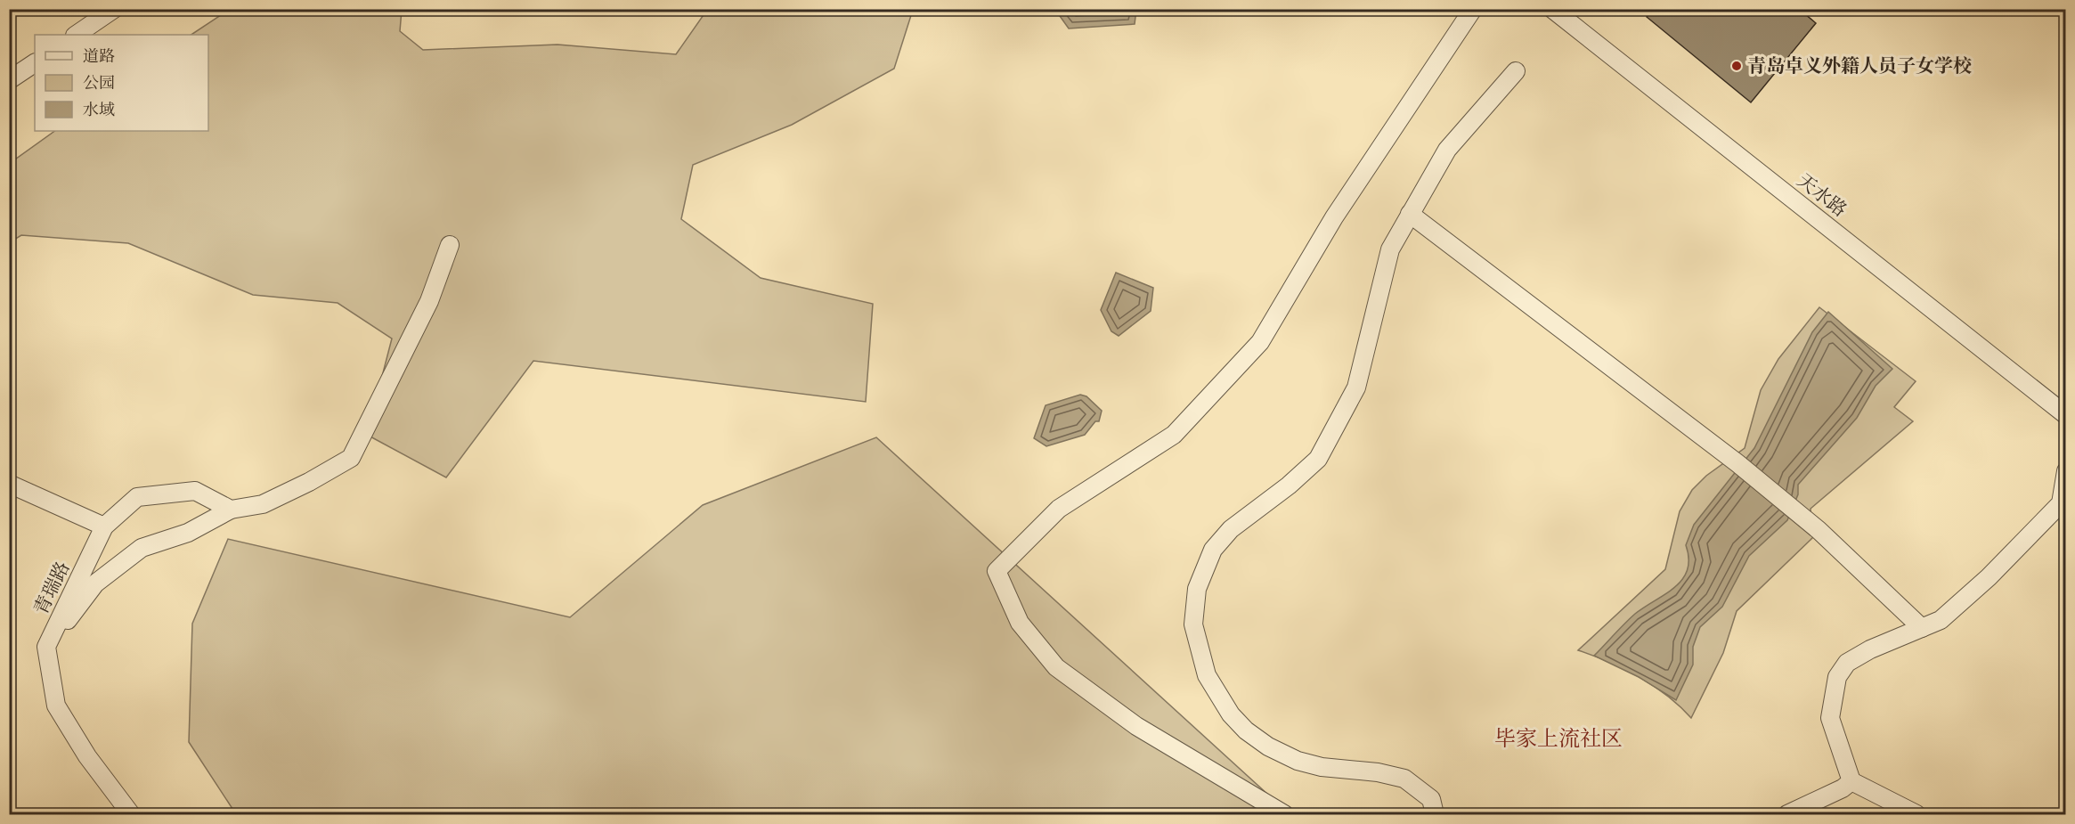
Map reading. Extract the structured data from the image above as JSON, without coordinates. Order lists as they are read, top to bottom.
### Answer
{
  "streets": {
    "street": ["天水路", "青瑞路"]
  },
  "districts": ["毕家上流社区"],
  "places": ["青岛卓义外籍人员子女学校"],
  "legend": ["道路", "公园", "水域"]
}
